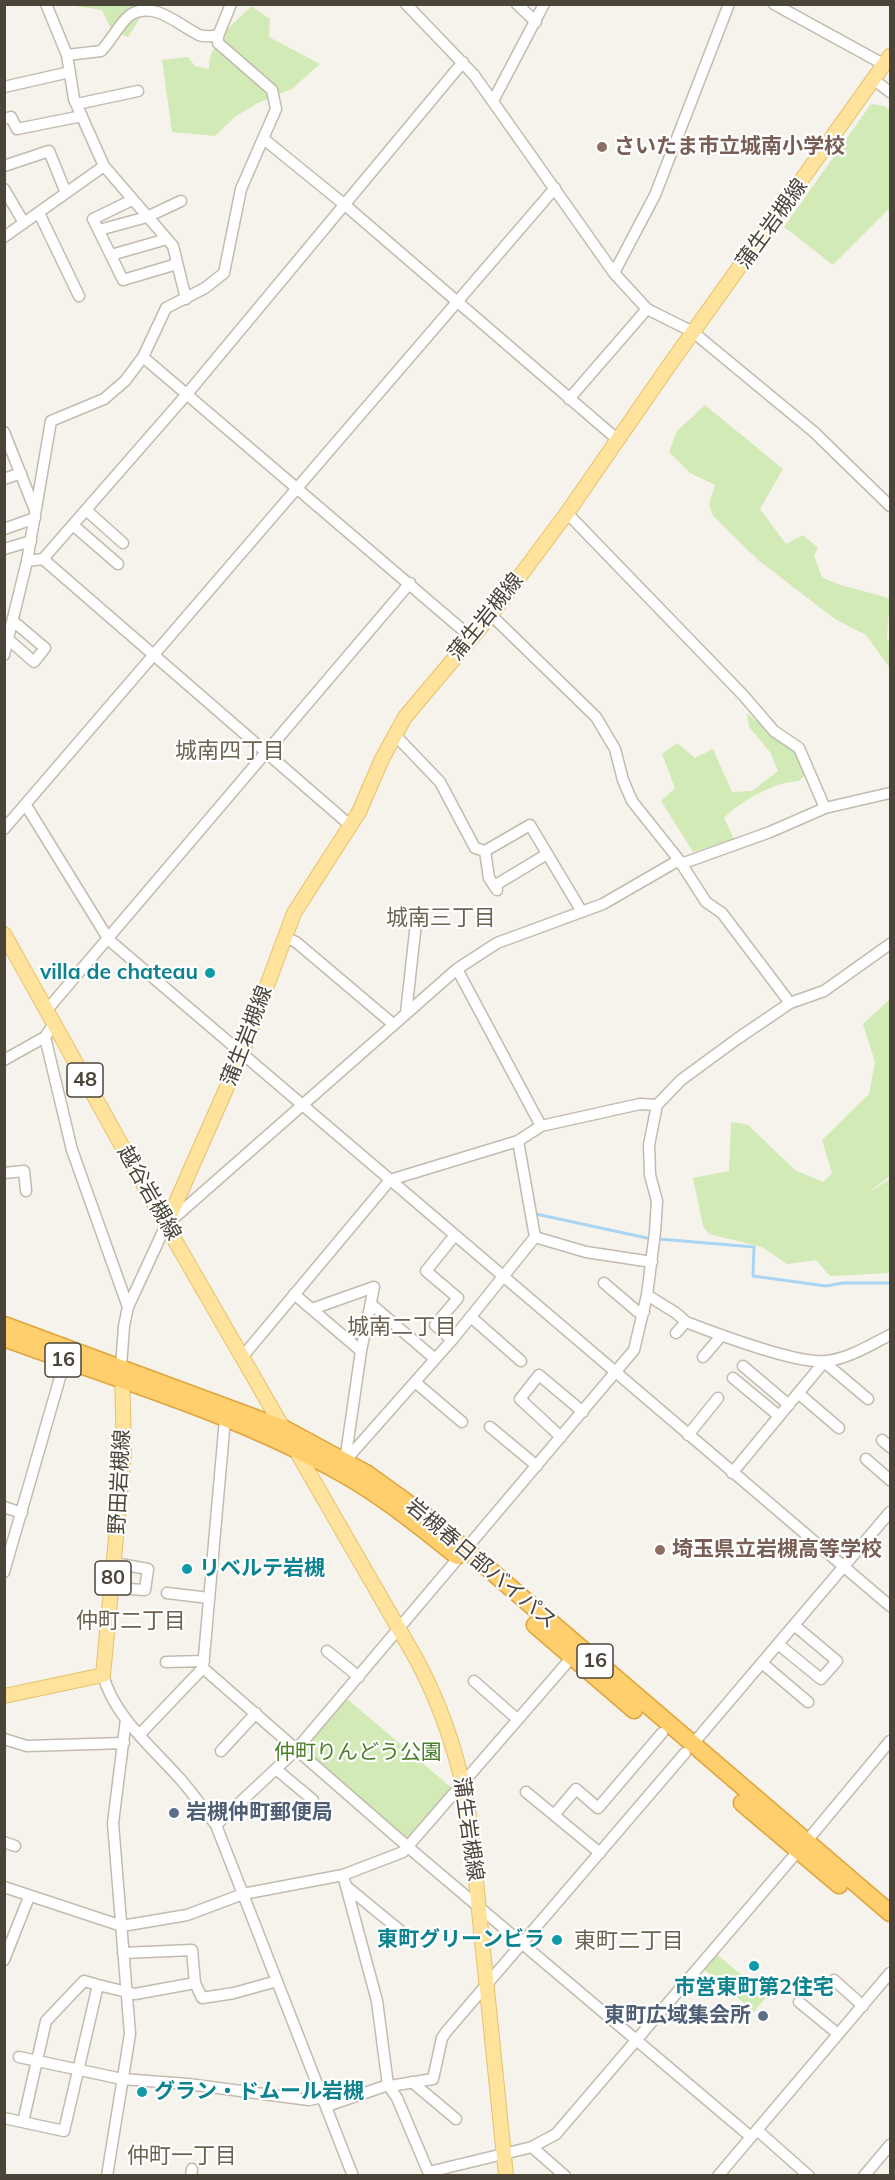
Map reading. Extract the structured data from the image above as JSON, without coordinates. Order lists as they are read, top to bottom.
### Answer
{
  "streets": {
    "highway": ["16", "岩槻春日部バイパス"],
    "main road": [
      "蒲生岩槻線",
      "48",
      "越谷岩槻線",
      "野田岩槻線",
      "80"
    ]
  },
  "crossings": [
    ["蒲生岩槻線", "越谷岩槻線"],
    ["蒲生岩槻線", "岩槻春日部バイパス"],
    ["越谷岩槻線", "岩槻春日部バイパス"],
    ["野田岩槻線", "岩槻春日部バイパス"]
  ],
  "districts": [
    "城南四丁目",
    "城南三丁目",
    "城南二丁目",
    "仲町二丁目",
    "東町二丁目",
    "仲町一丁目"
  ],
  "parks": ["仲町りんどう公園"],
  "places": [
    "さいたま市立城南小学校",
    "villa de chateau",
    "埼玉県立岩槻高等学校",
    "リベルテ岩槻",
    "岩槻仲町郵便局",
    "東町グリーンビラ",
    "市営東町第2住宅",
    "東町広域集会所",
    "グラン・ドムール岩槻"
  ]
}
